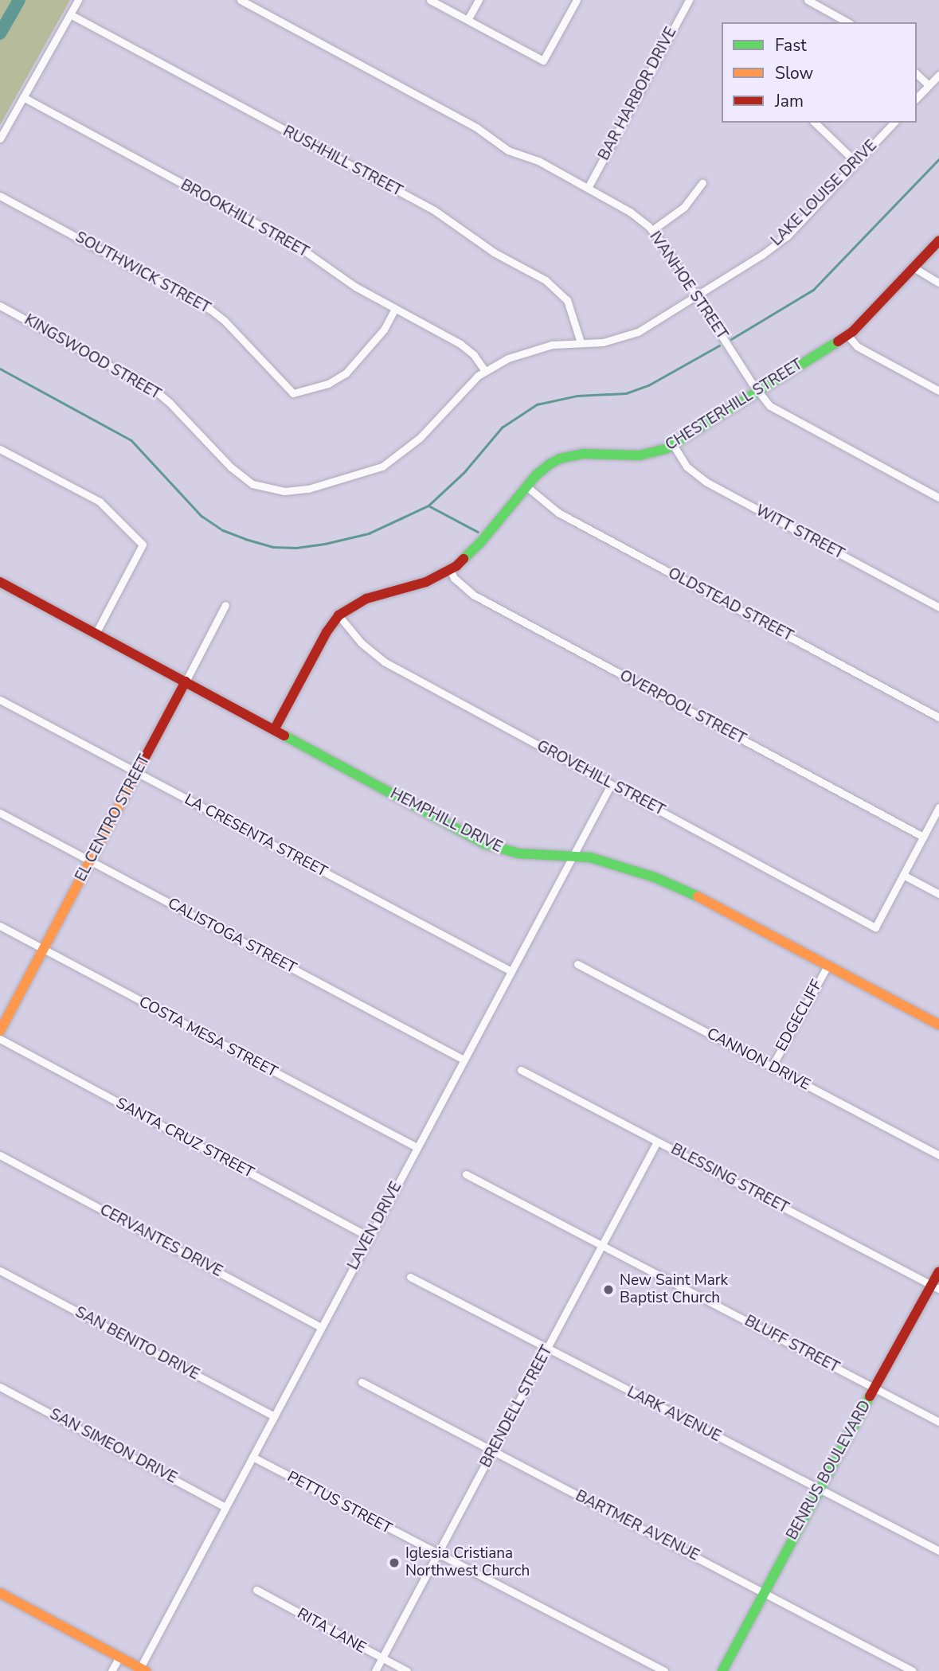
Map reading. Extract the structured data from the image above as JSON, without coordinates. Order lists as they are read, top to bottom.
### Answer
{
  "streets": {
    "street": [
      "BAR HARBOR DRIVE",
      "RUSHHILL STREET",
      "LAKE LOUISE DRIVE",
      "BROOKHILL STREET",
      "SOUTHWICK STREET",
      "IVANHOE STREET",
      "KINGSWOOD STREET",
      "CHESTERHILL STREET",
      "WITT STREET",
      "OLDSTEAD STREET",
      "OVERPOOL STREET",
      "GROVEHILL STREET",
      "EL CENTRO STREET",
      "HEMPHILL DRIVE",
      "LA CRESENTA STREET",
      "CALISTOGA STREET",
      "EDGECLIFF",
      "COSTA MESA STREET",
      "CANNON DRIVE",
      "SANTA CRUZ STREET",
      "BLESSING STREET",
      "LAVEN DRIVE",
      "CERVANTES DRIVE",
      "SAN BENITO DRIVE",
      "BLUFF STREET",
      "BRENDELL STREET",
      "LARK AVENUE",
      "SAN SIMEON DRIVE",
      "BENRUS BOULEVARD",
      "PETTUS STREET",
      "BARTMER AVENUE",
      "RITA LANE"
    ]
  },
  "crossings": [
    ["BAR HARBOR DRIVE", "IVANHOE STREET"],
    ["RUSHHILL STREET", "LAKE LOUISE DRIVE"],
    ["LAKE LOUISE DRIVE", "BROOKHILL STREET"],
    ["LAKE LOUISE DRIVE", "IVANHOE STREET"],
    ["LAKE LOUISE DRIVE", "KINGSWOOD STREET"],
    ["BROOKHILL STREET", "SOUTHWICK STREET"],
    ["IVANHOE STREET", "CHESTERHILL STREET"],
    ["CHESTERHILL STREET", "WITT STREET"],
    ["CHESTERHILL STREET", "OLDSTEAD STREET"],
    ["CHESTERHILL STREET", "OVERPOOL STREET"],
    ["CHESTERHILL STREET", "GROVEHILL STREET"],
    ["CHESTERHILL STREET", "HEMPHILL DRIVE"],
    ["GROVEHILL STREET", "LAVEN DRIVE"],
    ["EL CENTRO STREET", "HEMPHILL DRIVE"],
    ["EL CENTRO STREET", "LA CRESENTA STREET"],
    ["EL CENTRO STREET", "CALISTOGA STREET"],
    ["EL CENTRO STREET", "COSTA MESA STREET"],
    ["HEMPHILL DRIVE", "EDGECLIFF"],
    ["HEMPHILL DRIVE", "LAVEN DRIVE"],
    ["LA CRESENTA STREET", "LAVEN DRIVE"],
    ["CALISTOGA STREET", "LAVEN DRIVE"],
    ["EDGECLIFF", "CANNON DRIVE"],
    ["COSTA MESA STREET", "LAVEN DRIVE"],
    ["SANTA CRUZ STREET", "LAVEN DRIVE"],
    ["BLESSING STREET", "BRENDELL STREET"],
    ["BLESSING STREET", "BENRUS BOULEVARD"],
    ["LAVEN DRIVE", "CERVANTES DRIVE"],
    ["LAVEN DRIVE", "SAN BENITO DRIVE"],
    ["LAVEN DRIVE", "SAN SIMEON DRIVE"],
    ["LAVEN DRIVE", "PETTUS STREET"],
    ["BLUFF STREET", "BRENDELL STREET"],
    ["BLUFF STREET", "BENRUS BOULEVARD"],
    ["BRENDELL STREET", "LARK AVENUE"],
    ["BRENDELL STREET", "PETTUS STREET"],
    ["BRENDELL STREET", "BARTMER AVENUE"],
    ["BRENDELL STREET", "RITA LANE"],
    ["LARK AVENUE", "BENRUS BOULEVARD"],
    ["BENRUS BOULEVARD", "BARTMER AVENUE"]
  ],
  "places": ["New Saint Mark Baptist Church", "Iglesia Cristiana Northwest Church"],
  "legend": ["Fast", "Slow", "Jam"]
}
